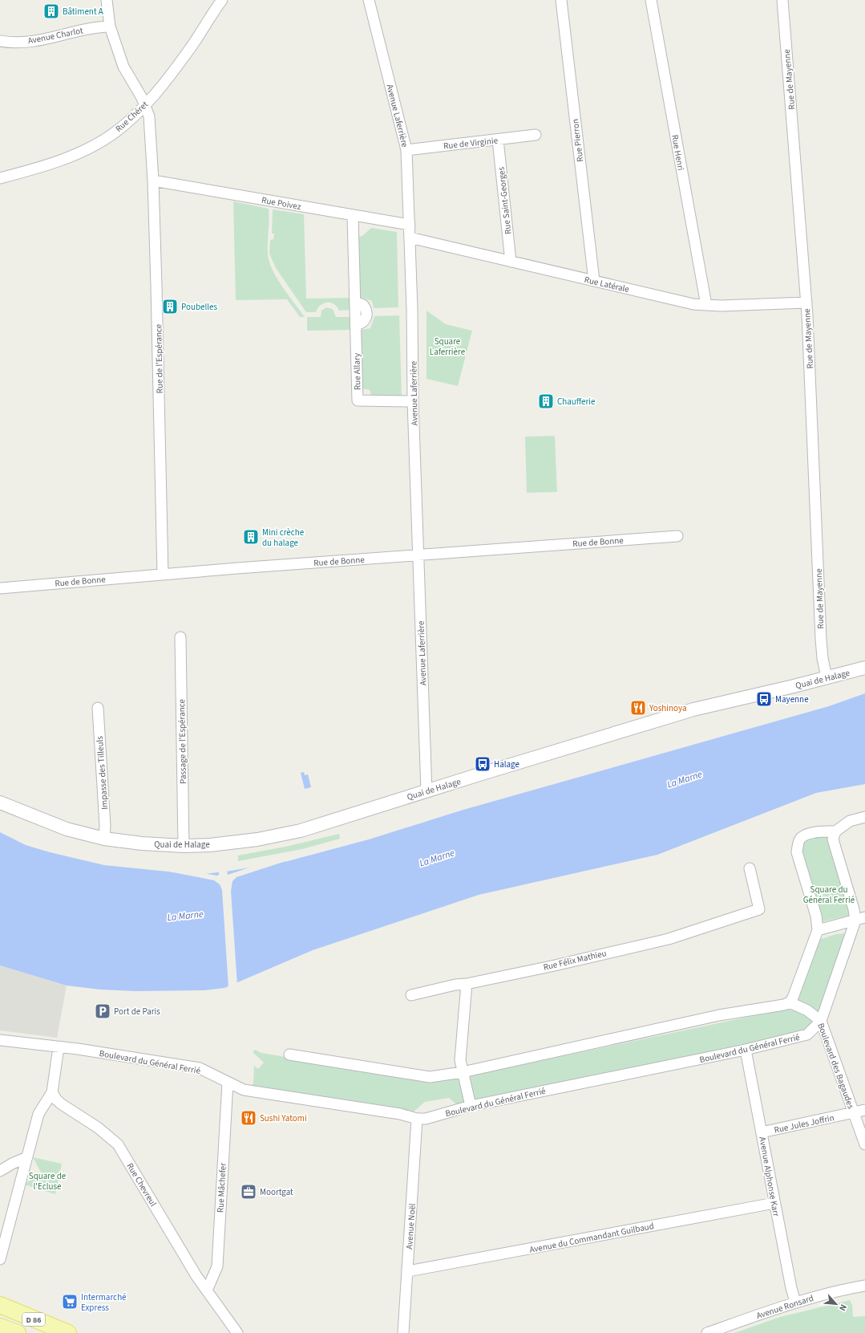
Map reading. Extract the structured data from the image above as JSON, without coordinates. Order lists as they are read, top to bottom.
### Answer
{
  "streets": {
    "main road": ["D 86"],
    "street": [
      "Avenue Charlot",
      "Rue de Mayenne",
      "Avenue Laferrière",
      "Rue Chéret",
      "Rue Pierron",
      "Rue de Virginie",
      "Rue Henri",
      "Rue Saint-Georges",
      "Rue Poivez",
      "Rue Latérale",
      "Rue de l'Espérance",
      "Rue Allary",
      "Rue de Bonne",
      "Quai de Halage",
      "Passage de l'Espérance",
      "Impasse des Tilleuls",
      "Rue Félix Mathieu",
      "Boulevard du Général Ferrié",
      "Boulevard des Bagaudes",
      "Rue Jules Joffrin",
      "Avenue Alphonse Karr",
      "Rue Chevreul",
      "Rue Mâchefer",
      "Avenue Noël",
      "Avenue du Commandant Guilbaud",
      "Avenue Ronsard"
    ]
  },
  "crossings": [
    ["Avenue Charlot", "Rue de l'Espérance"],
    ["Rue de Mayenne", "Rue Latérale"],
    ["Rue de Mayenne", "Quai de Halage"],
    ["Avenue Laferrière", "Rue de Virginie"],
    ["Avenue Laferrière", "Rue Poivez"],
    ["Avenue Laferrière", "Rue Latérale"],
    ["Avenue Laferrière", "Rue Allary"],
    ["Avenue Laferrière", "Rue de Bonne"],
    ["Avenue Laferrière", "Quai de Halage"],
    ["Rue Chéret", "Rue de l'Espérance"],
    ["Rue Pierron", "Rue Latérale"],
    ["Rue de Virginie", "Rue Saint-Georges"],
    ["Rue Henri", "Rue Latérale"],
    ["Rue Saint-Georges", "Rue Latérale"],
    ["Rue Poivez", "Rue de l'Espérance"],
    ["Rue Poivez", "Rue Allary"],
    ["Rue de l'Espérance", "Rue de Bonne"],
    ["Quai de Halage", "Passage de l'Espérance"],
    ["Quai de Halage", "Impasse des Tilleuls"],
    ["Boulevard du Général Ferrié", "Boulevard des Bagaudes"],
    ["Boulevard du Général Ferrié", "Avenue Alphonse Karr"],
    ["Boulevard du Général Ferrié", "Rue Mâchefer"],
    ["Boulevard du Général Ferrié", "Avenue Noël"],
    ["Boulevard des Bagaudes", "Rue Jules Joffrin"],
    ["Rue Jules Joffrin", "Avenue Alphonse Karr"],
    ["Avenue Alphonse Karr", "Avenue du Commandant Guilbaud"],
    ["Avenue Alphonse Karr", "Avenue Ronsard"],
    ["Rue Chevreul", "Rue Mâchefer"],
    ["Avenue Noël", "Avenue du Commandant Guilbaud"]
  ],
  "water": ["La Marne"],
  "parks": ["Square Laferrière", "Square du Général Ferrié", "Square de l'Ecluse"],
  "places": {
    "building": [
      "Bâtiment A",
      "Poubelles",
      "Chaufferie",
      "Mini crèche du halage"
    ],
    "bus stop": ["Mayenne", "Halage"],
    "restaurant": ["Yoshinoya", "Sushi Yatomi"],
    "parking": ["Port de Paris"],
    "office": ["Moortgat"],
    "supermarket": ["Intermarché Express"]
  },
  "north": "bottom right"
}
